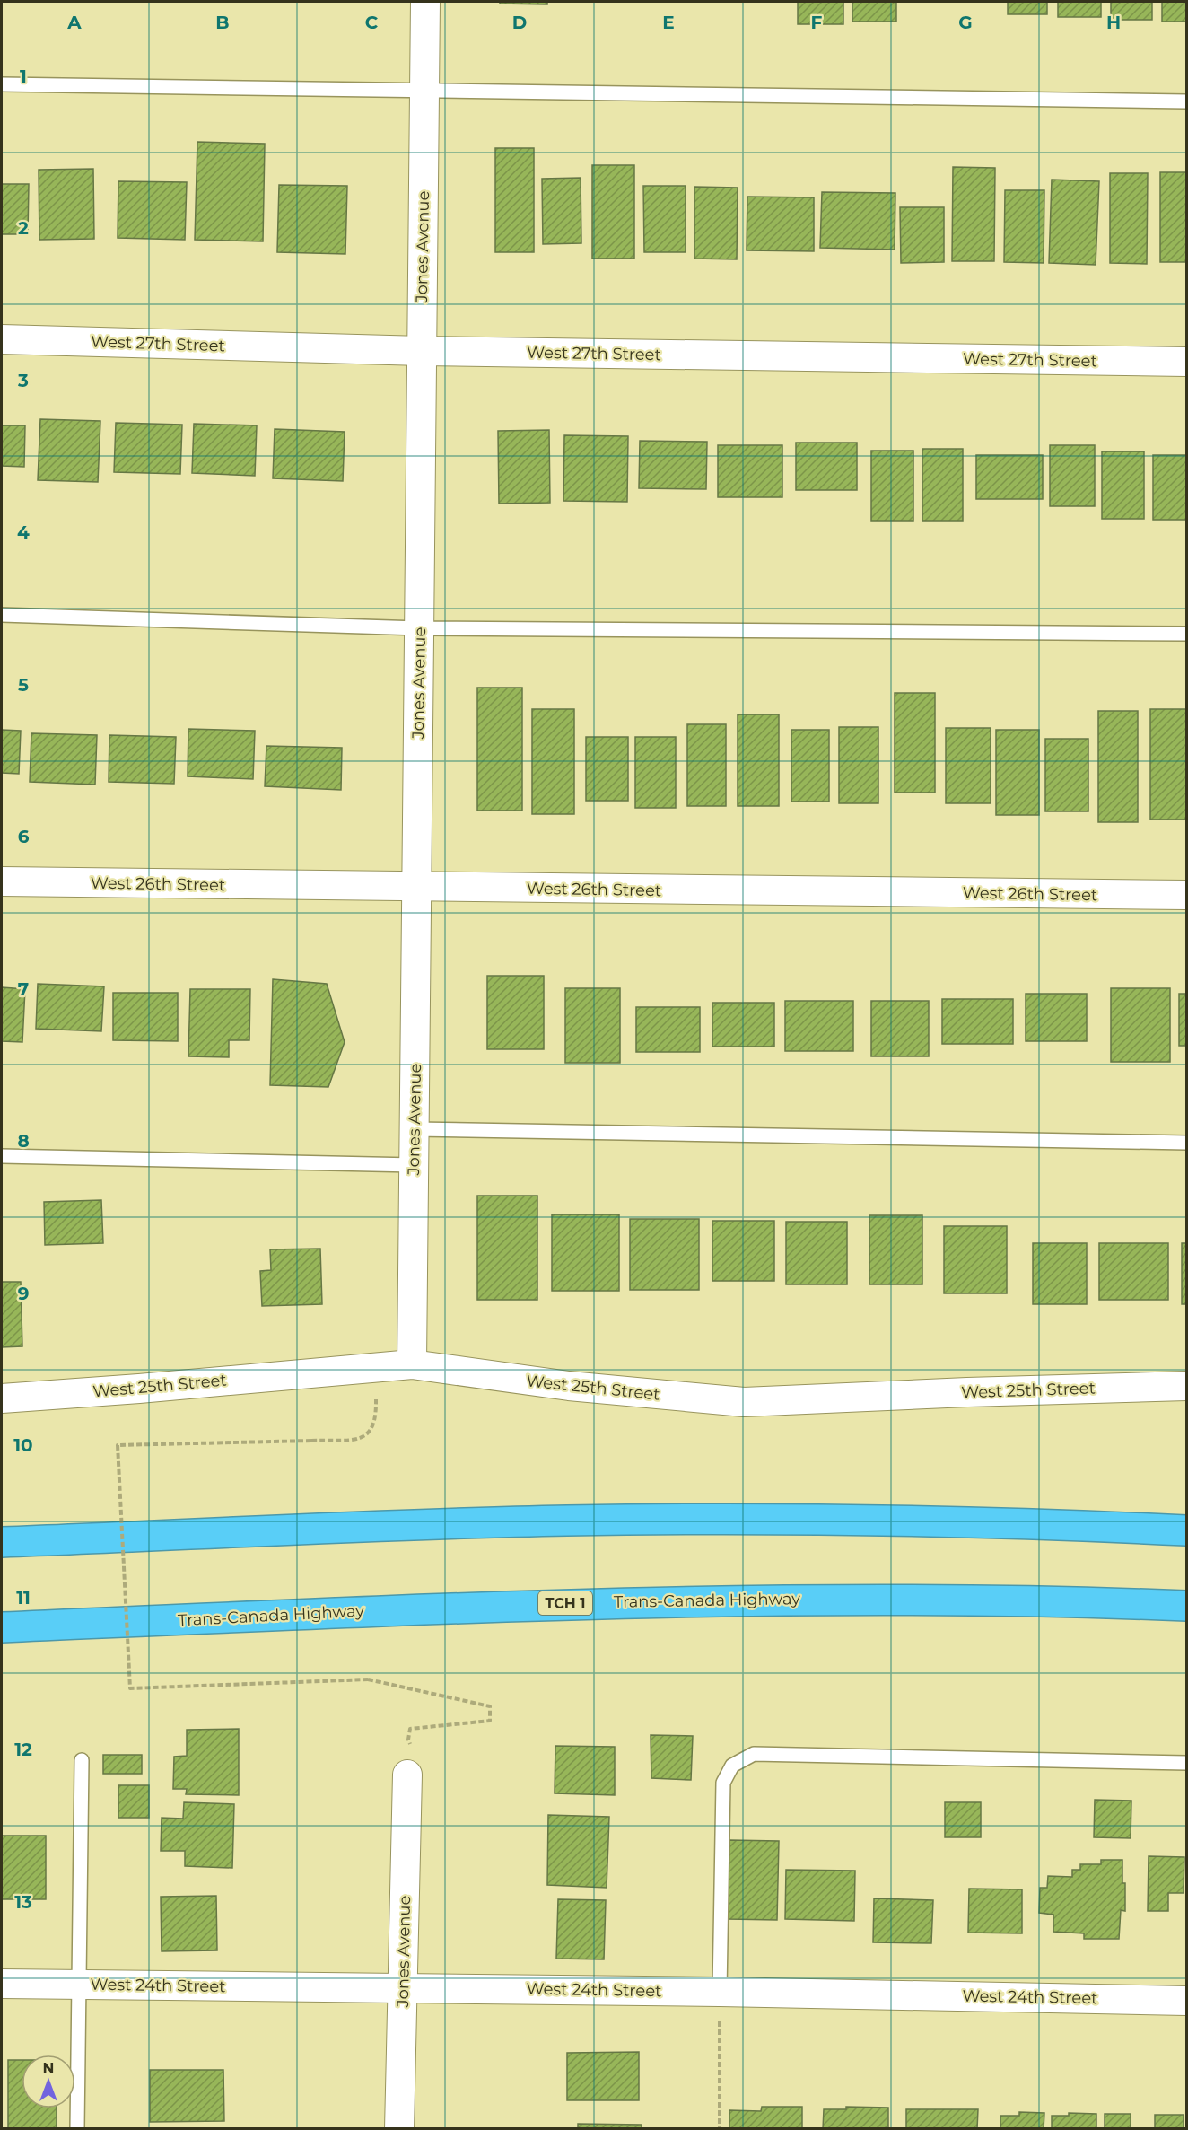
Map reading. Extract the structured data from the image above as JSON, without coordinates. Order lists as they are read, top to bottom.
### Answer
{
  "streets": {
    "highway": ["Trans-Canada Highway", "TCH 1"],
    "street": [
      "Jones Avenue",
      "West 27th Street",
      "West 26th Street",
      "West 25th Street",
      "West 24th Street"
    ]
  },
  "crossings": [
    ["Jones Avenue", "West 27th Street"],
    ["Jones Avenue", "West 26th Street"],
    ["Jones Avenue", "West 25th Street"],
    ["Jones Avenue", "West 24th Street"]
  ],
  "north": "top",
  "grid": {
    "columns": [
      "A",
      "B",
      "C",
      "D",
      "E",
      "F",
      "G",
      "H"
    ],
    "rows": [
      "1",
      "2",
      "3",
      "4",
      "5",
      "6",
      "7",
      "8",
      "9",
      "10",
      "11",
      "12",
      "13"
    ]
  }
}
